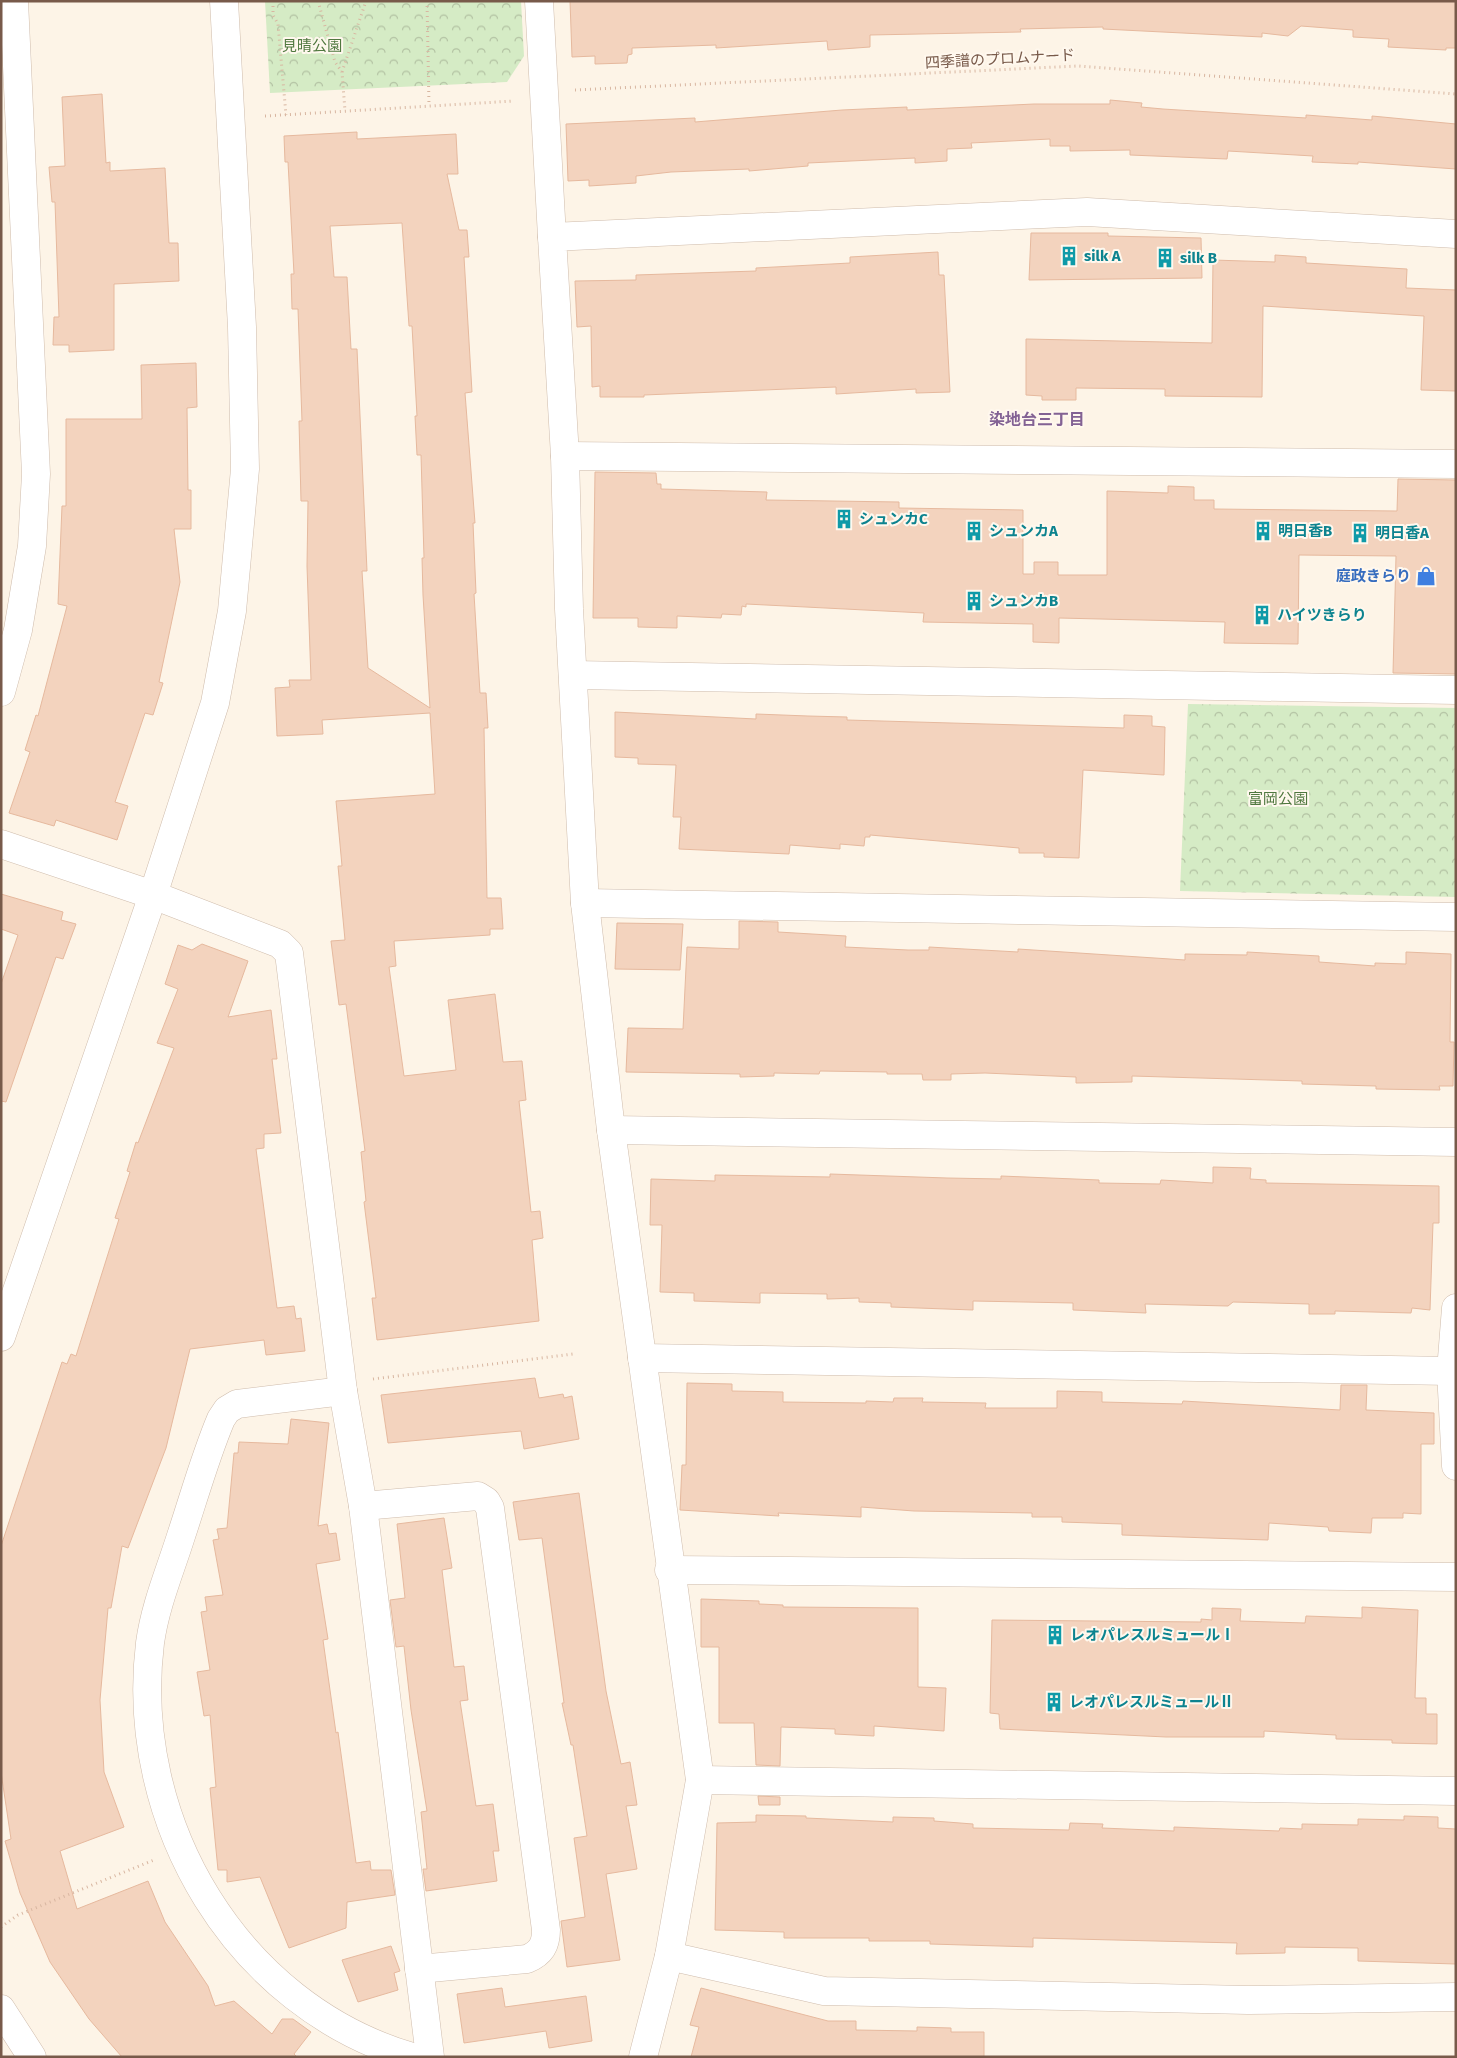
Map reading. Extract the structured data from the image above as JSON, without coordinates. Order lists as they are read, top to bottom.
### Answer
{
  "streets": {
    "path": ["四季譜のプロムナード"]
  },
  "districts": ["染地台三丁目"],
  "parks": ["見晴公園", "富岡公園"],
  "places": {
    "building": [
      "silk A",
      "silk B",
      "シュンカC",
      "シュンカA",
      "明日香B",
      "明日香A",
      "シュンカB",
      "ハイツきらり",
      "レオパレスルミュールⅠ",
      "レオパレスルミュールⅡ"
    ],
    "shop": ["庭政きらり"]
  }
}
